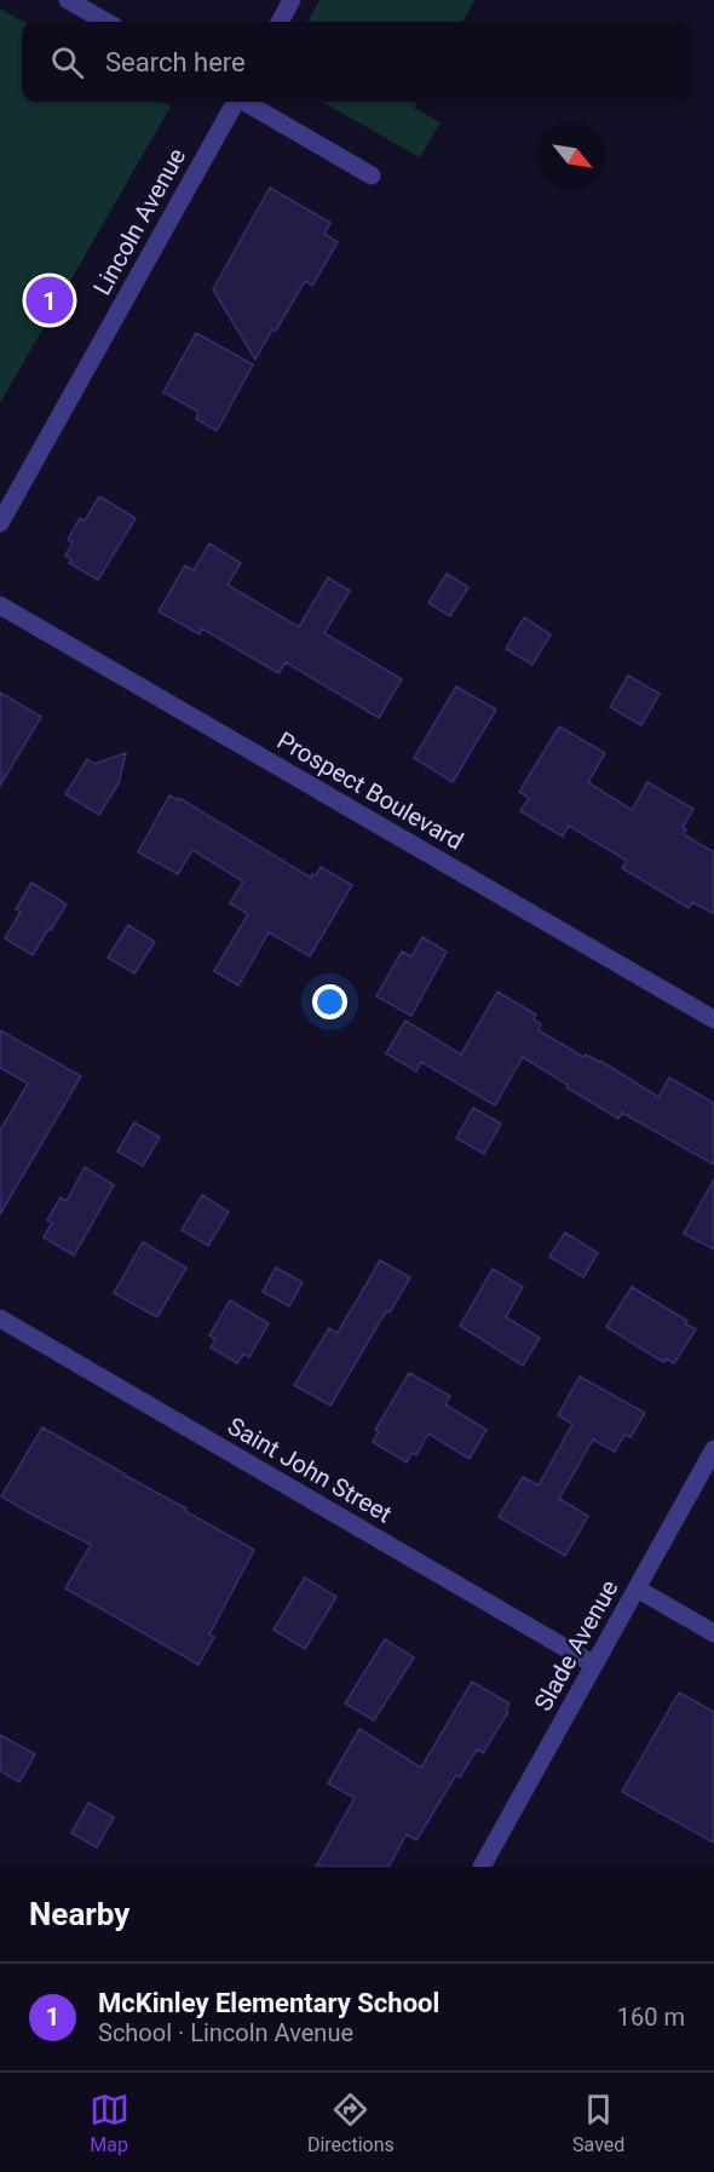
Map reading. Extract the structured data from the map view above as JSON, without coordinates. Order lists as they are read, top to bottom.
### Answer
{
  "streets": {
    "street": [
      "Lincoln Avenue",
      "Prospect Boulevard",
      "Saint John Street",
      "Slade Avenue"
    ]
  },
  "crossings": [
    ["Saint John Street", "Slade Avenue"]
  ],
  "north": "bottom right",
  "page": {
    "search": "Search here",
    "pins": "1",
    "heading": "Nearby",
    "list": [
      {
        "mark": "1",
        "name": "McKinley Elementary School",
        "note": "School · Lincoln Avenue",
        "value": "160 m"
      }
    ],
    "nav": ["Map", "Directions", "Saved"]
  }
}
